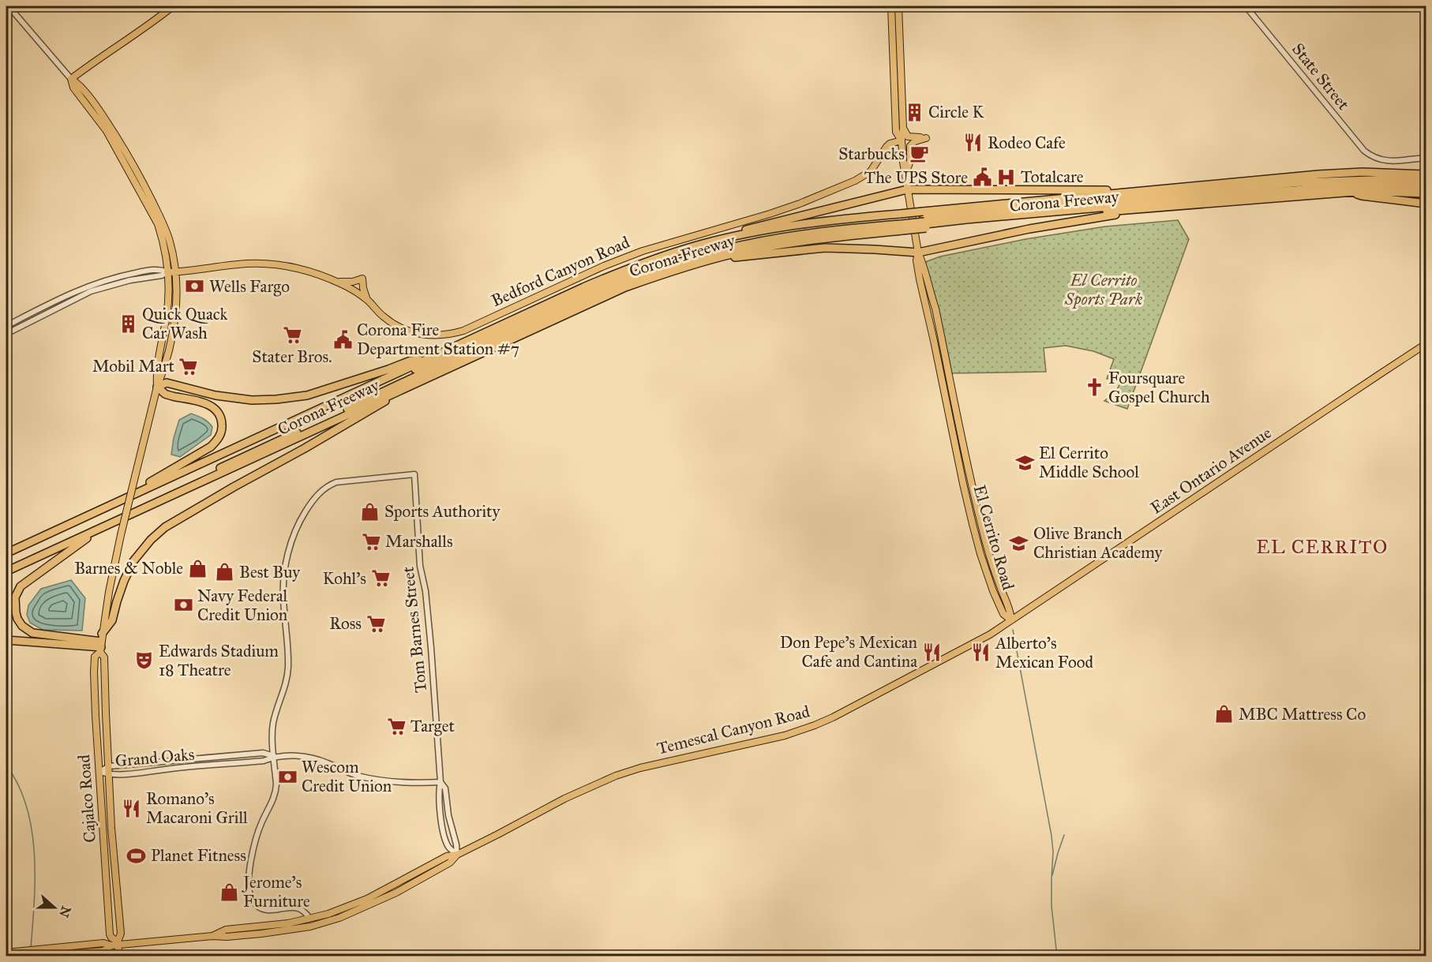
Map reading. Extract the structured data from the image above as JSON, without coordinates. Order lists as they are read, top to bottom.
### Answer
{
  "streets": {
    "highway": ["Corona Freeway"],
    "main road": [
      "Bedford Canyon Road",
      "East Ontario Avenue",
      "El Cerrito Road",
      "Temescal Canyon Road",
      "Cajalco Road"
    ],
    "street": ["State Street", "Tom Barnes Street", "Grand Oaks"]
  },
  "crossings": [
    ["Bedford Canyon Road", "El Cerrito Road"],
    ["Bedford Canyon Road", "Cajalco Road"],
    ["East Ontario Avenue", "El Cerrito Road"],
    ["East Ontario Avenue", "Temescal Canyon Road"],
    ["El Cerrito Road", "Temescal Canyon Road"],
    ["Tom Barnes Street", "Temescal Canyon Road"],
    ["Tom Barnes Street", "Grand Oaks"],
    ["Temescal Canyon Road", "Cajalco Road"],
    ["Grand Oaks", "Cajalco Road"]
  ],
  "districts": ["EL CERRITO"],
  "parks": ["El Cerrito Sports Park"],
  "places": {
    "building": ["Circle K", "Quick Quack Car Wash"],
    "restaurant": [
      "Rodeo Cafe",
      "Don Pepe's Mexican Cafe and Cantina",
      "Alberto's Mexican Food",
      "Romano's Macaroni Grill"
    ],
    "cafe": ["Starbucks"],
    "hospital": ["Totalcare"],
    "public building": ["The UPS Store", "Corona Fire Department Station #7"],
    "bank": ["Wells Fargo", "Navy Federal Credit Union", "Wescom Credit Union"],
    "supermarket": [
      "Stater Bros.",
      "Mobil Mart",
      "Marshalls",
      "Kohl's",
      "Ross",
      "Target"
    ],
    "church": ["Foursquare Gospel Church"],
    "school or university": ["El Cerrito Middle School", "Olive Branch Christian Academy"],
    "shop": [
      "Sports Authority",
      "Barnes & Noble",
      "Best Buy",
      "MBC Mattress Co",
      "Jerome's Furniture"
    ],
    "theatre": ["Edwards Stadium 18 Theatre"],
    "sports": ["Planet Fitness"]
  },
  "north": "right"
}
